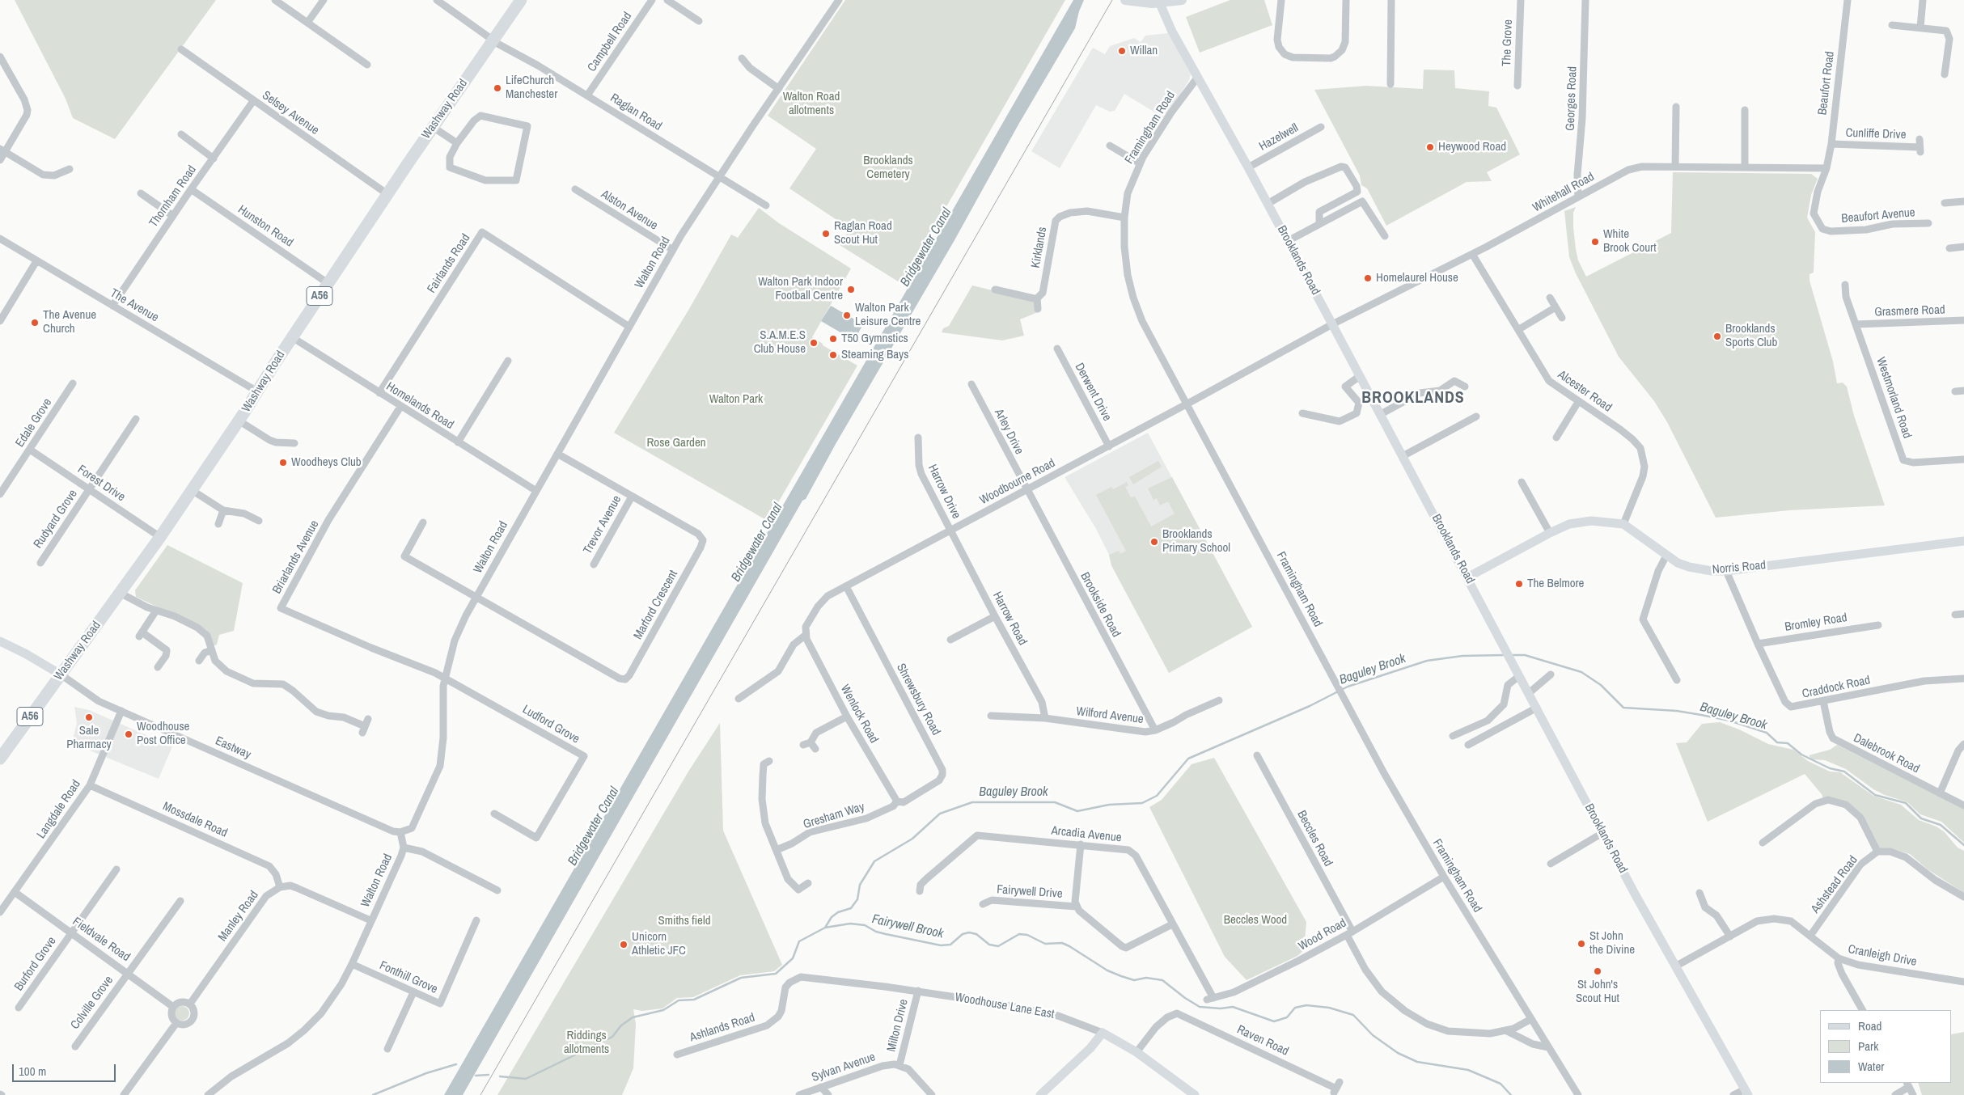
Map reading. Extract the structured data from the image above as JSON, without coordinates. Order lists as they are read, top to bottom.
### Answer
{
  "streets": {
    "highway": ["Washway Road", "A56"],
    "street": [
      "Campbell Road",
      "The Grove",
      "Beaufort Road",
      "Georges Road",
      "Raglan Road",
      "Selsey Avenue",
      "Framingham Road",
      "Cunliffe Drive",
      "Hazelwell",
      "Whitehall Road",
      "Thornham Road",
      "Alston Avenue",
      "Beaufort Avenue",
      "Hunston Road",
      "Kirklands",
      "Brooklands Road",
      "Walton Road",
      "Fairlands Road",
      "The Avenue",
      "Grasmere Road",
      "Alcester Road",
      "Derwent Drive",
      "Westmorland Road",
      "Homelands Road",
      "Edale Grove",
      "Arley Drive",
      "Woodbourne Road",
      "Forest Drive",
      "Harrow Drive",
      "Rudyard Grove",
      "Trevor Avenue",
      "Briarlands Avenue",
      "Norris Road",
      "Marford Crescent",
      "Brookside Road",
      "Harrow Road",
      "Bromley Road",
      "Craddock Road",
      "Shrewsbury Road",
      "Wenlock Road",
      "Wilford Avenue",
      "Ludford Grove",
      "Eastway",
      "Dalebrook Road",
      "Langdale Road",
      "Gresham Way",
      "Mossdale Road",
      "Arcadia Avenue",
      "Beccles Road",
      "Ashstead Road",
      "Fairywell Drive",
      "Manley Road",
      "Wood Road",
      "Fieldvale Road",
      "Cranleigh Drive",
      "Burford Grove",
      "Fonthill Grove",
      "Colville Grove",
      "Woodhouse Lane East",
      "Milton Drive",
      "Ashlands Road",
      "Raven Road",
      "Sylvan Avenue"
    ]
  },
  "crossings": [
    ["Campbell Road", "Raglan Road"],
    ["Beaufort Road", "Cunliffe Drive"],
    ["Beaufort Road", "Whitehall Road"],
    ["Beaufort Road", "Beaufort Avenue"],
    ["Georges Road", "Whitehall Road"],
    ["Washway Road", "Raglan Road"],
    ["Washway Road", "Selsey Avenue"],
    ["Washway Road", "Hunston Road"],
    ["Washway Road", "The Avenue"],
    ["Washway Road", "Homelands Road"],
    ["Washway Road", "Forest Drive"],
    ["Washway Road", "Eastway"],
    ["Raglan Road", "Walton Road"],
    ["Selsey Avenue", "Thornham Road"],
    ["Framingham Road", "Kirklands"],
    ["Framingham Road", "Brooklands Road"],
    ["Framingham Road", "Woodbourne Road"],
    ["Framingham Road", "Beccles Road"],
    ["Framingham Road", "Wood Road"],
    ["Hazelwell", "Brooklands Road"],
    ["Whitehall Road", "Beaufort Avenue"],
    ["Whitehall Road", "Brooklands Road"],
    ["Whitehall Road", "Alcester Road"],
    ["Whitehall Road", "Woodbourne Road"],
    ["Thornham Road", "Hunston Road"],
    ["Thornham Road", "The Avenue"],
    ["Alston Avenue", "Walton Road"],
    ["Brooklands Road", "Woodbourne Road"],
    ["Brooklands Road", "Norris Road"],
    ["Brooklands Road", "Cranleigh Drive"],
    ["Walton Road", "Fairlands Road"],
    ["Walton Road", "Homelands Road"],
    ["Walton Road", "Briarlands Avenue"],
    ["Walton Road", "Marford Crescent"],
    ["Walton Road", "Ludford Grove"],
    ["Walton Road", "Eastway"],
    ["Walton Road", "Fonthill Grove"],
    ["Fairlands Road", "Homelands Road"],
    ["Grasmere Road", "Westmorland Road"],
    ["Alcester Road", "Norris Road"],
    ["Derwent Drive", "Woodbourne Road"],
    ["Homelands Road", "Briarlands Avenue"],
    ["Edale Grove", "Forest Drive"],
    ["Arley Drive", "Woodbourne Road"],
    ["Arley Drive", "Brookside Road"],
    ["Woodbourne Road", "Harrow Drive"],
    ["Woodbourne Road", "Brookside Road"],
    ["Woodbourne Road", "Harrow Road"],
    ["Woodbourne Road", "Shrewsbury Road"],
    ["Woodbourne Road", "Wenlock Road"],
    ["Forest Drive", "Rudyard Grove"],
    ["Harrow Drive", "Harrow Road"],
    ["Trevor Avenue", "Marford Crescent"],
    ["Briarlands Avenue", "Ludford Grove"],
    ["Norris Road", "Craddock Road"],
    ["Brookside Road", "Wilford Avenue"],
    ["Harrow Road", "Wilford Avenue"],
    ["Bromley Road", "Craddock Road"],
    ["Craddock Road", "Dalebrook Road"],
    ["Shrewsbury Road", "Wenlock Road"],
    ["Shrewsbury Road", "Gresham Way"],
    ["Wenlock Road", "Gresham Way"],
    ["Eastway", "Langdale Road"],
    ["Langdale Road", "Mossdale Road"],
    ["Langdale Road", "Fieldvale Road"],
    ["Mossdale Road", "Manley Road"],
    ["Arcadia Avenue", "Wood Road"],
    ["Beccles Road", "Wood Road"],
    ["Ashstead Road", "Cranleigh Drive"],
    ["Manley Road", "Fieldvale Road"],
    ["Fieldvale Road", "Burford Grove"],
    ["Fieldvale Road", "Colville Grove"],
    ["Woodhouse Lane East", "Milton Drive"],
    ["Woodhouse Lane East", "Ashlands Road"],
    ["Woodhouse Lane East", "Raven Road"],
    ["Milton Drive", "Sylvan Avenue"]
  ],
  "districts": ["BROOKLANDS"],
  "water": ["Bridgewater Canal", "Baguley Brook", "Fairywell Brook"],
  "parks": [
    "Walton Road allotments",
    "Brooklands Cemetery",
    "Walton Park",
    "Rose Garden",
    "Beccles Wood",
    "Smiths field",
    "Riddings allotments"
  ],
  "places": [
    "Willan",
    "LifeChurch Manchester",
    "Heywood Road",
    "Raglan Road Scout Hut",
    "White Brook Court",
    "Homelaurel House",
    "Walton Park Indoor Football Centre",
    "Walton Park Leisure Centre",
    "The Avenue Church",
    "Brooklands Sports Club",
    "T50 Gymnstics",
    "S.A.M.E.S Club House",
    "Steaming Bays",
    "Woodheys Club",
    "Brooklands Primary School",
    "The Belmore",
    "Sale Pharmacy",
    "Woodhouse Post Office",
    "St John the Divine",
    "Unicorn Athletic JFC",
    "St John's Scout Hut"
  ],
  "legend": ["Road", "Park", "Water"],
  "scale_bar": "100 m"
}
